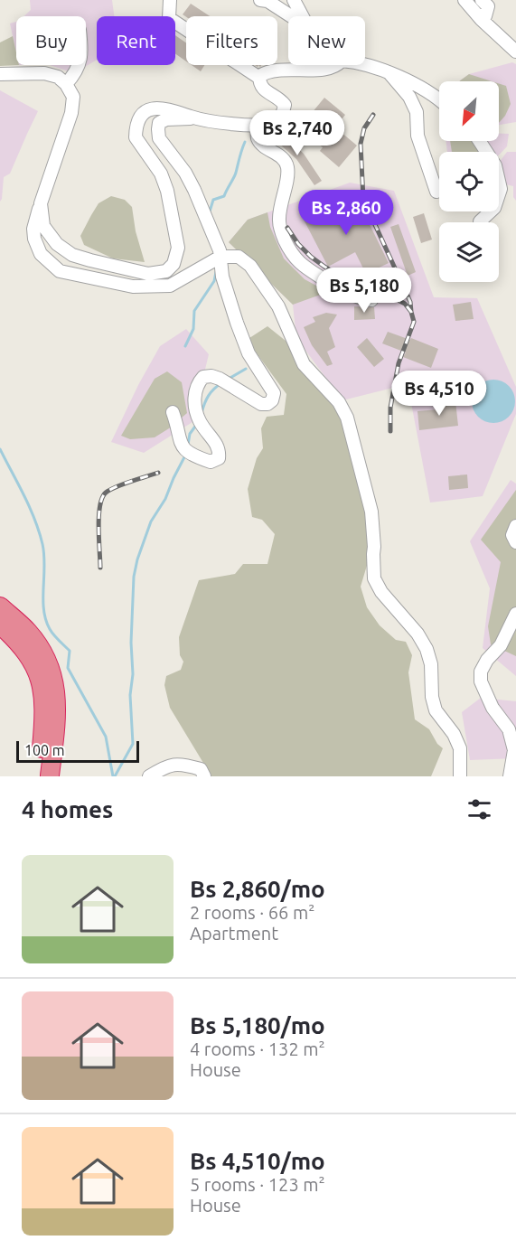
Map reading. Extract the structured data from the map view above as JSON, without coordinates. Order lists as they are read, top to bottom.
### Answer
{
  "scale_bar": "100 m",
  "north": "bottom left",
  "page": {
    "chip": [
      "Buy",
      "Rent",
      "Filters",
      "New"
    ],
    "price": [
      "Bs 2,740",
      "Bs 2,860",
      "Bs 5,180",
      "Bs 4,510"
    ],
    "scale": "100 m",
    "heading": "4 homes",
    "list": [
      {
        "name": "Bs 2,860/mo",
        "note": "2 rooms · 66 m² · Apartment"
      },
      {
        "name": "Bs 5,180/mo",
        "note": "4 rooms · 132 m² · House"
      },
      {
        "name": "Bs 4,510/mo",
        "note": "5 rooms · 123 m² · House"
      }
    ]
  }
}
